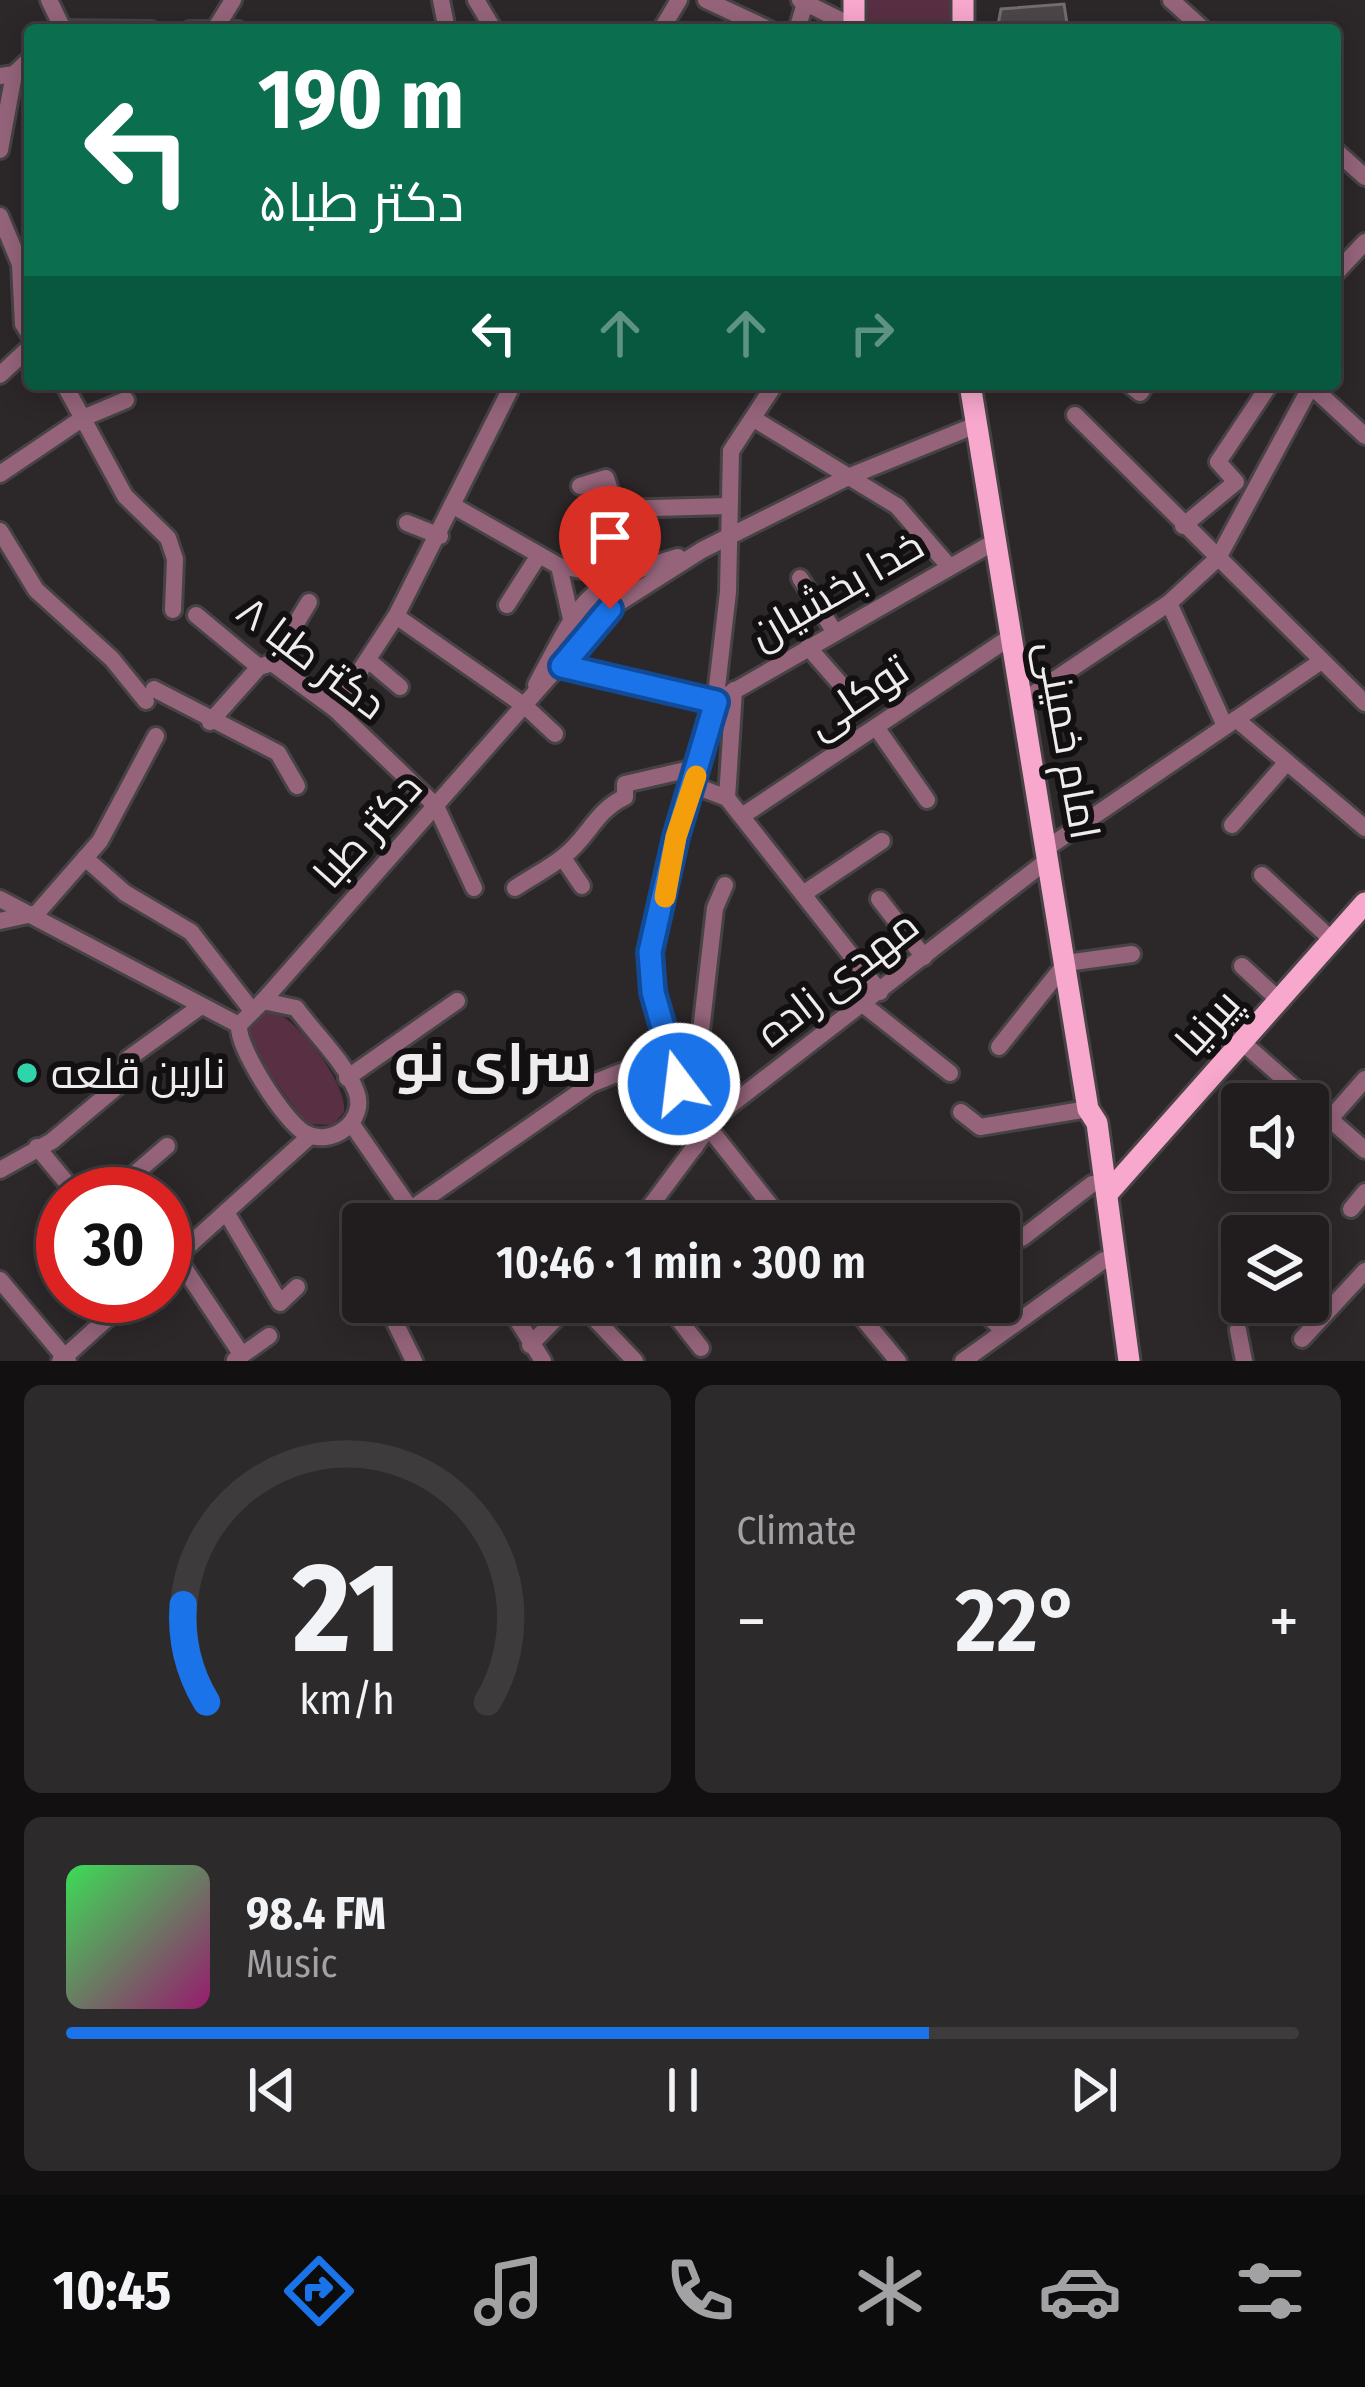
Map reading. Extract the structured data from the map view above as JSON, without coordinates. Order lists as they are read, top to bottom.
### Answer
{
  "streets": {
    "main road": ["امام خمینی", "پیرنیا"],
    "street": [
      "خدا بخشیان",
      "دکتر طبا ۸",
      "توکلی",
      "دکتر طبا",
      "مهدی زاده"
    ]
  },
  "crossings": [
    ["خدا بخشیان", "امام خمینی"],
    ["دکتر طبا ۸", "دکتر طبا"],
    ["توکلی", "امام خمینی"],
    ["امام خمینی", "دکتر طبا"],
    ["امام خمینی", "مهدی زاده"],
    ["امام خمینی", "پیرنیا"]
  ],
  "districts": ["سرای نو"],
  "places": ["نارین قلعه"],
  "page": {
    "turn": ["190 m", "دکتر طبا۵"],
    "limit": "30",
    "trip": "10:46 · 1 min · 300 m",
    "tile": "Climate",
    "heat": ["−", "22°", "+"],
    "song": ["98.4 FM", "Music"],
    "tabs": "10:45",
    "gauge": ["21", "km/h"]
  }
}
